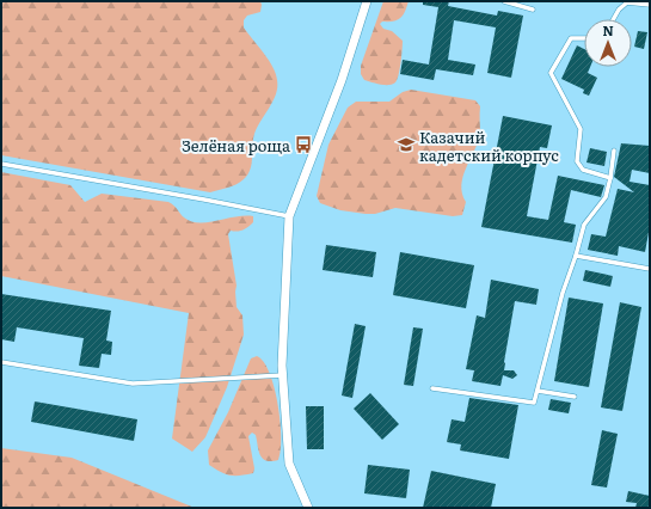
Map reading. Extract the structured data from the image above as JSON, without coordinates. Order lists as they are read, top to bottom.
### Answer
{
  "places": {
    "bus stop": ["Зелёная роща"],
    "school or university": ["Казачий кадетский корпус"]
  },
  "north": "top"
}
